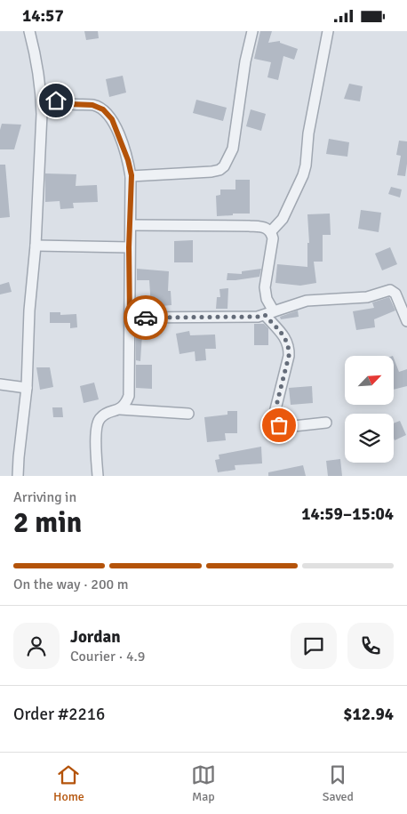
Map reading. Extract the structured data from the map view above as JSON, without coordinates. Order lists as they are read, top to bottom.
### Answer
{
  "north": "top right",
  "page": {
    "status": "14:57",
    "heading": ["2 min", "Arriving in", "14:59–15:04"],
    "panel": [
      "Jordan",
      "Courier · 4.9",
      "Order #2216",
      "$12.94"
    ],
    "bar": "On the way · 200 m",
    "tabs": ["Home", "Map", "Saved"]
  }
}
